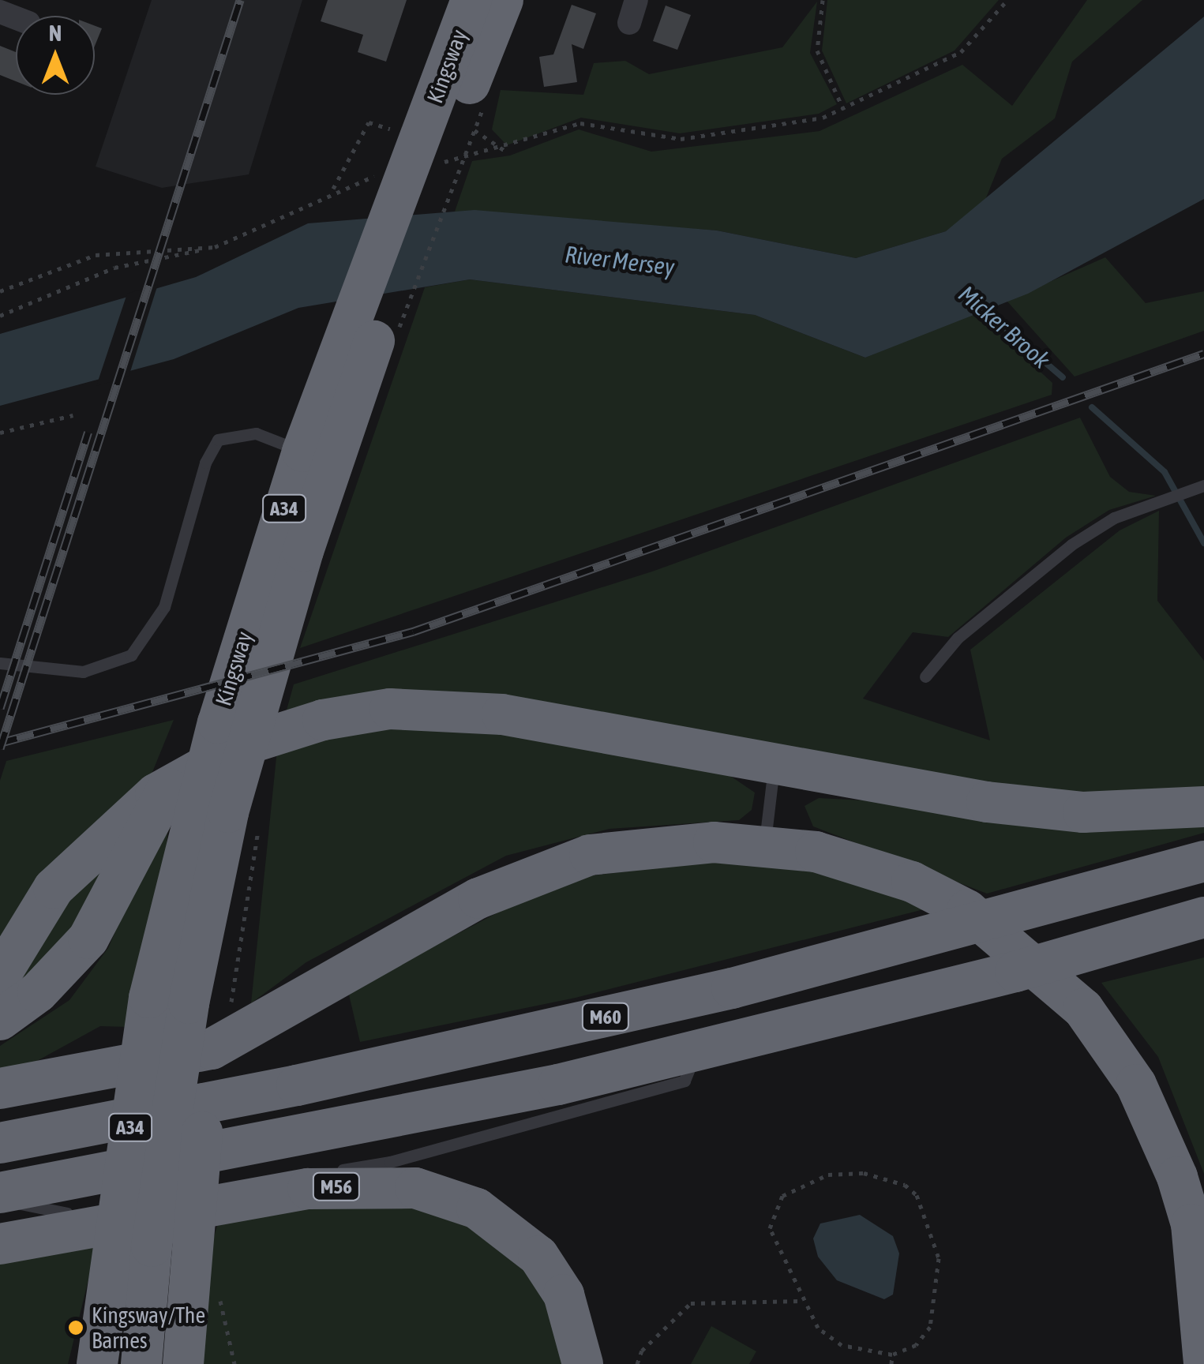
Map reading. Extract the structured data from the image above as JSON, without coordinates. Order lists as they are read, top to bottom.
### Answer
{
  "streets": {
    "highway": [
      "Kingsway",
      "A34",
      "M60",
      "M56"
    ]
  },
  "water": ["River Mersey", "Micker Brook"],
  "places": ["Kingsway/The Barnes"],
  "north": "top"
}
